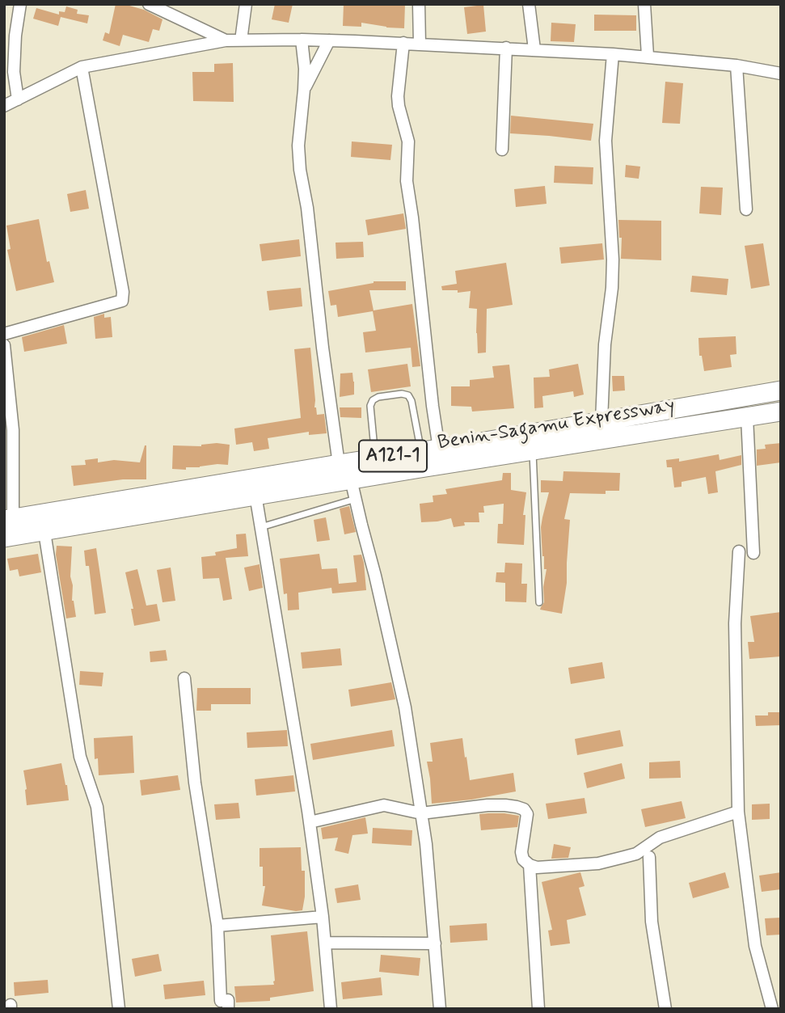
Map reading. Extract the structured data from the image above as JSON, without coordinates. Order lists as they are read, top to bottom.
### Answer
{
  "streets": {
    "highway": ["Benin-Sagamu Expressway", "A121-1"]
  }
}
